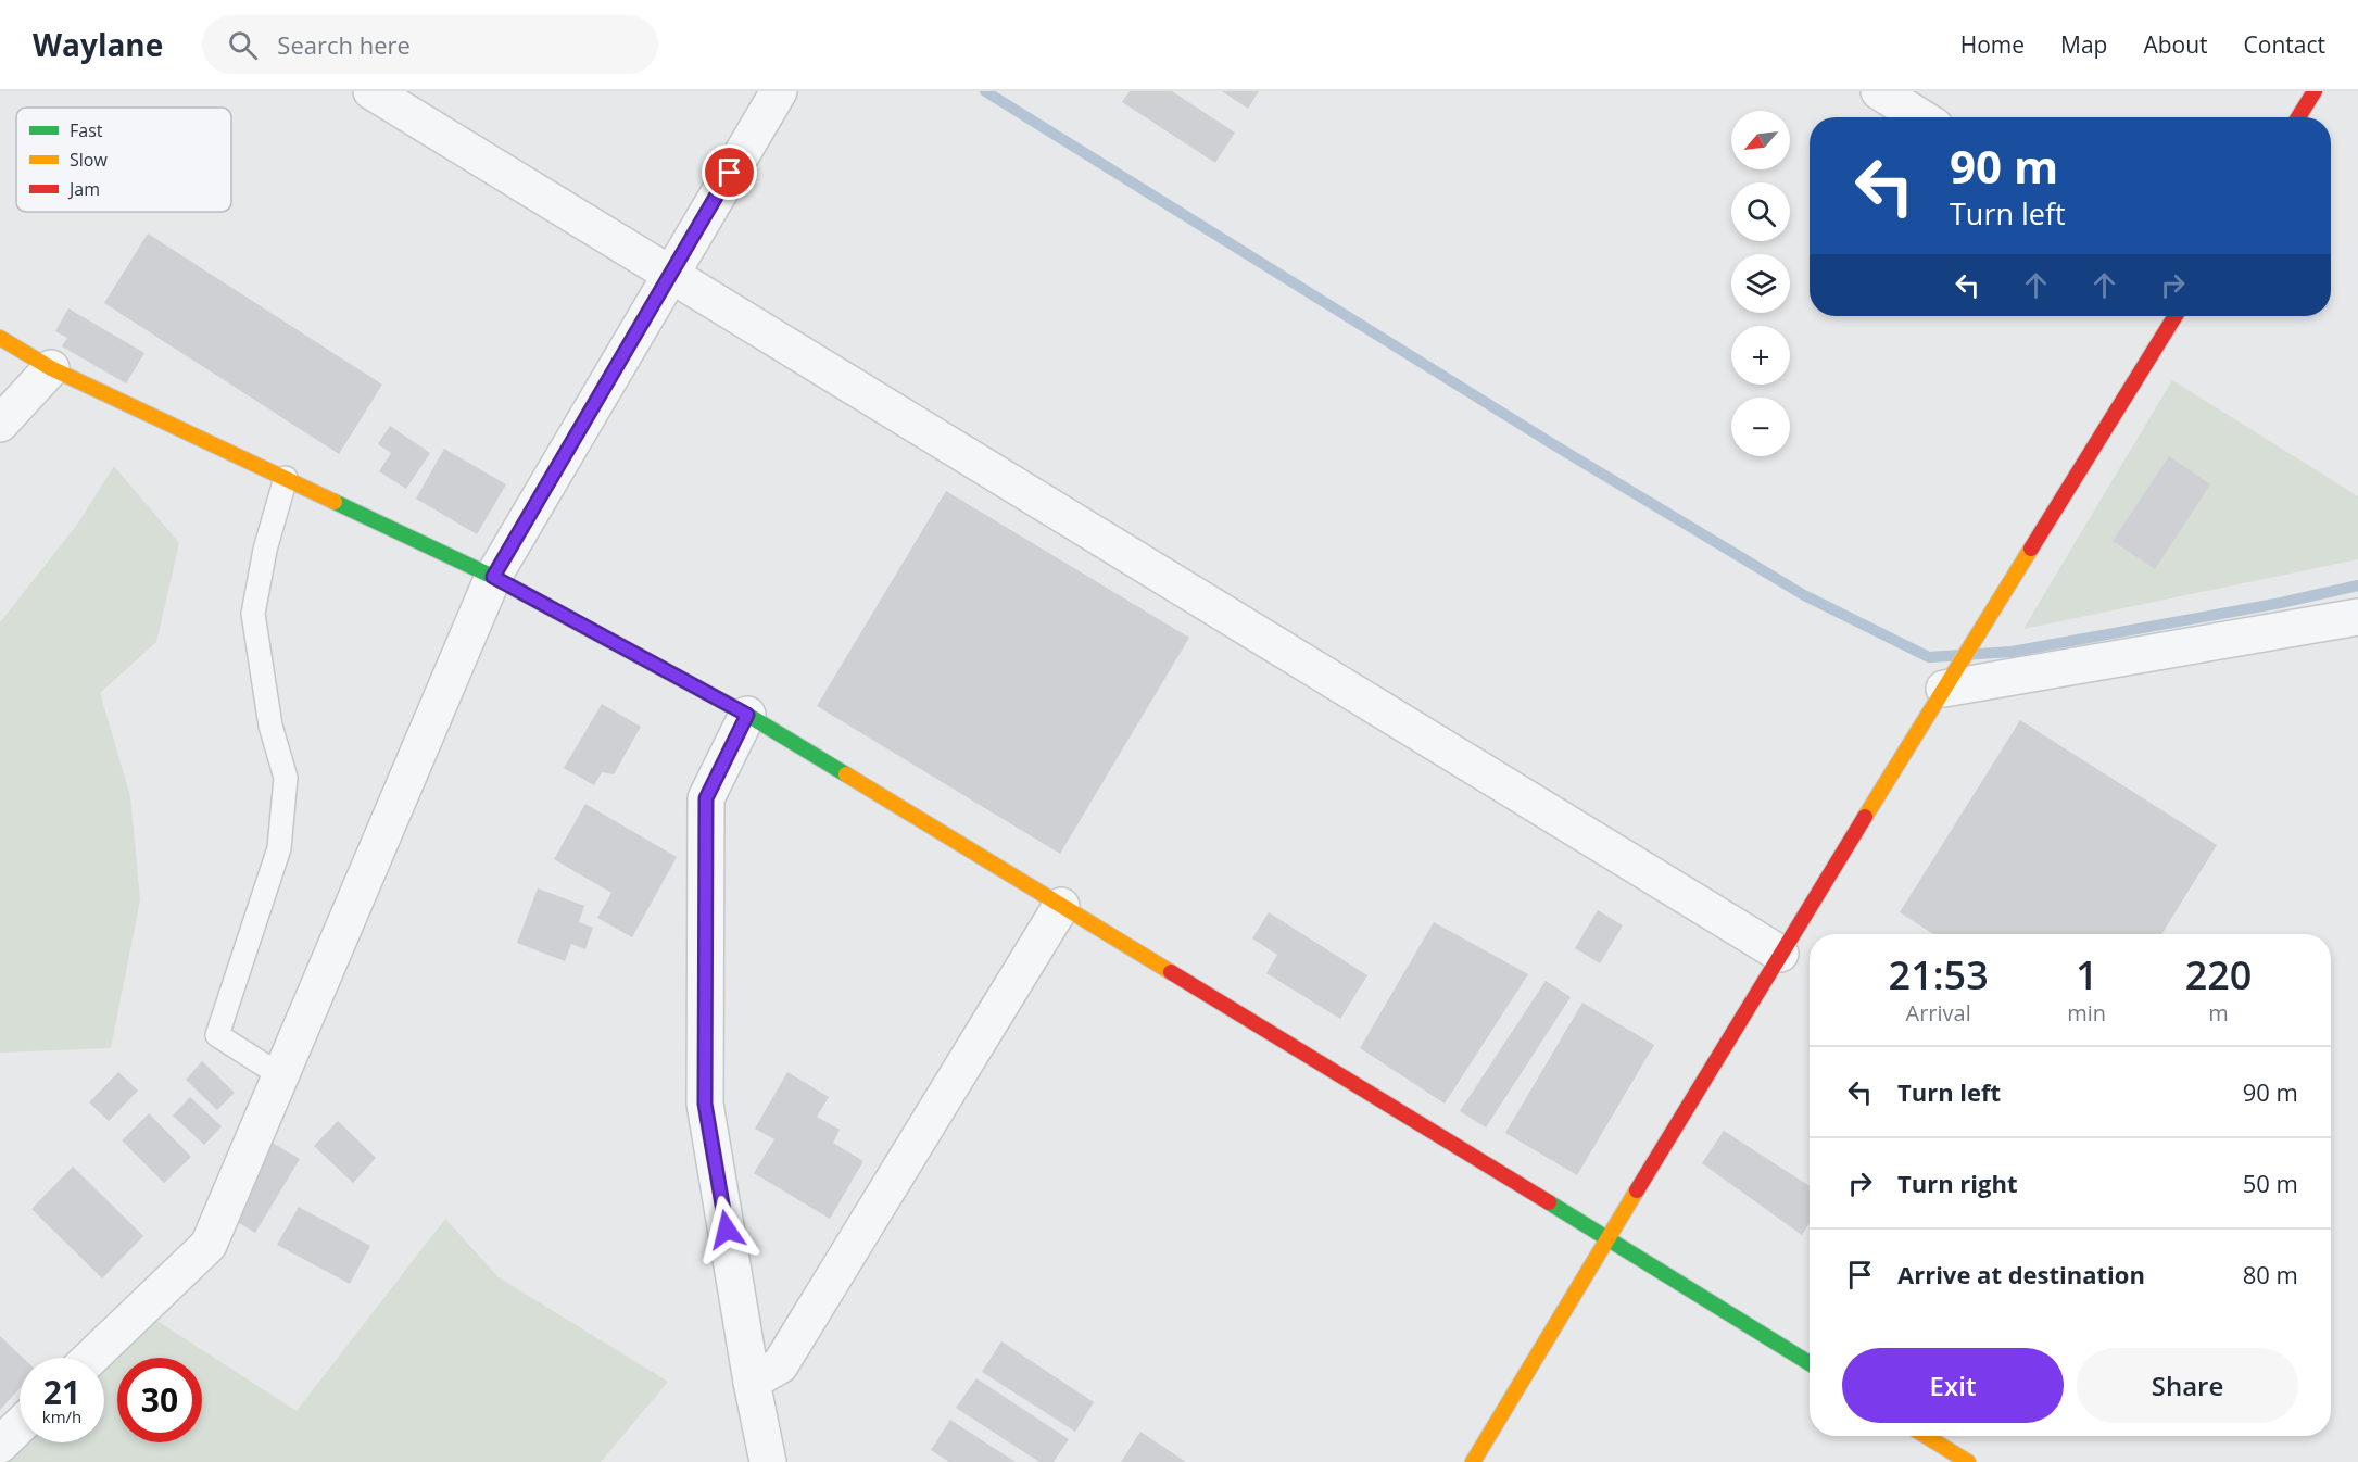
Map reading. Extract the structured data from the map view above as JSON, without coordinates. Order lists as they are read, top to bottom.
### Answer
{
  "legend": ["Fast", "Slow", "Jam"],
  "north": "bottom left",
  "page": {
    "header": "Waylane",
    "search": "Search here",
    "nav": [
      "Home",
      "Map",
      "About",
      "Contact"
    ],
    "map_buttons": ["+", "−"],
    "turn": ["90 m", "Turn left"],
    "eta": [
      "21:53",
      "Arrival",
      "1",
      "min",
      "220",
      "m"
    ],
    "list": [
      {
        "name": "Turn left",
        "value": "90 m"
      },
      {
        "name": "Turn right",
        "value": "50 m"
      },
      {
        "name": "Arrive at destination",
        "value": "80 m"
      }
    ],
    "buttons": ["Exit", "Share"],
    "speed": "21 km/h",
    "limit": "30"
  }
}
